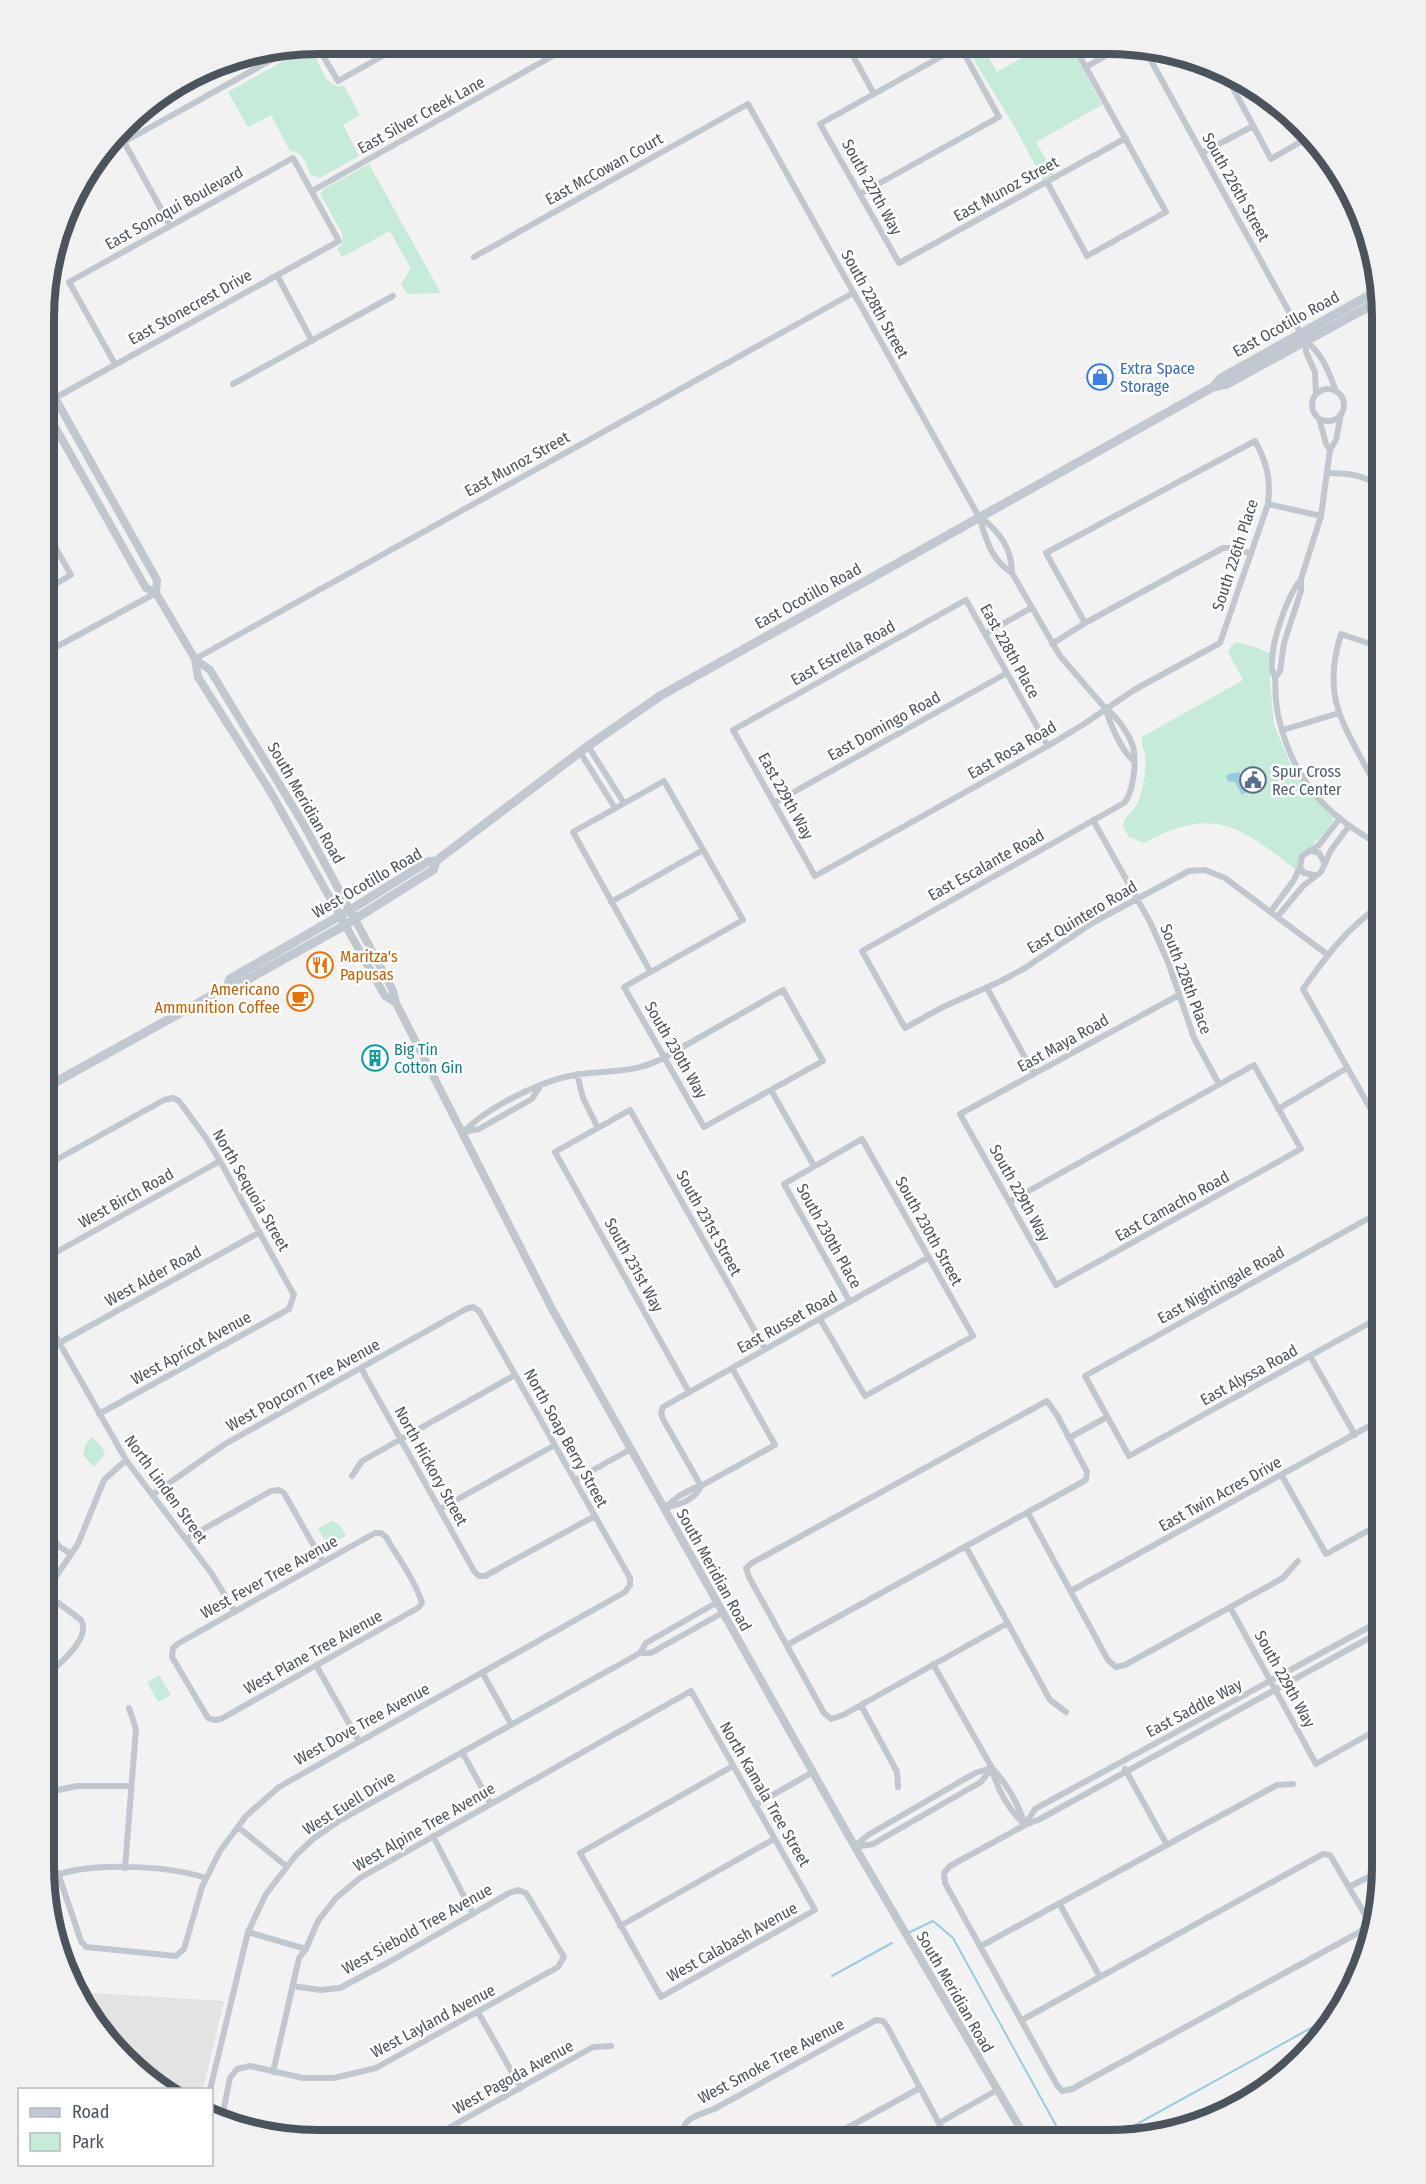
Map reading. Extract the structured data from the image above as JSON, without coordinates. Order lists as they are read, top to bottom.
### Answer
{
  "streets": {
    "main road": ["East Ocotillo Road", "West Ocotillo Road"],
    "street": [
      "East Silver Creek Lane",
      "East McCowan Court",
      "South 227th Way",
      "South 226th Street",
      "East Munoz Street",
      "East Sonoqui Boulevard",
      "South 228th Street",
      "East Stonecrest Drive",
      "South 226th Place",
      "East 228th Place",
      "East Estrella Road",
      "East Domingo Road",
      "East Rosa Road",
      "East 229th Way",
      "South Meridian Road",
      "East Escalante Road",
      "East Quintero Road",
      "South 228th Place",
      "East Maya Road",
      "South 230th Way",
      "North Sequoia Street",
      "South 229th Way",
      "West Birch Road",
      "East Camacho Road",
      "South 231st Street",
      "South 230th Street",
      "South 230th Place",
      "South 231st Way",
      "West Alder Road",
      "East Nightingale Road",
      "East Russet Road",
      "West Apricot Avenue",
      "East Alyssa Road",
      "West Popcorn Tree Avenue",
      "North Soap Berry Street",
      "North Hickory Street",
      "North Linden Street",
      "East Twin Acres Drive",
      "West Fever Tree Avenue",
      "West Plane Tree Avenue",
      "East Saddle Way",
      "West Dove Tree Avenue",
      "North Kamala Tree Street",
      "West Euell Drive",
      "West Alpine Tree Avenue",
      "West Siebold Tree Avenue",
      "West Calabash Avenue",
      "West Layland Avenue",
      "West Smoke Tree Avenue",
      "West Pagoda Avenue"
    ]
  },
  "crossings": [
    ["East Silver Creek Lane", "East Sonoqui Boulevard"],
    ["East Silver Creek Lane", "East Stonecrest Drive"],
    ["East McCowan Court", "South 228th Street"],
    ["South 227th Way", "East Munoz Street"],
    ["South 226th Street", "East Ocotillo Road"],
    ["East Munoz Street", "South 228th Street"],
    ["East Munoz Street", "South Meridian Road"],
    ["East Sonoqui Boulevard", "East Stonecrest Drive"],
    ["South 228th Street", "East Ocotillo Road"],
    ["South 228th Street", "East Rosa Road"],
    ["South 228th Street", "East Escalante Road"],
    ["East Stonecrest Drive", "South Meridian Road"],
    ["East Ocotillo Road", "West Ocotillo Road"],
    ["South 226th Place", "East Rosa Road"],
    ["East 228th Place", "East Estrella Road"],
    ["East 228th Place", "East Domingo Road"],
    ["East 228th Place", "East Rosa Road"],
    ["East Estrella Road", "East 229th Way"],
    ["East Domingo Road", "East 229th Way"],
    ["East Rosa Road", "East 229th Way"],
    ["South Meridian Road", "West Ocotillo Road"],
    ["South Meridian Road", "West Euell Drive"],
    ["East Escalante Road", "East Quintero Road"],
    ["East Escalante Road", "South 228th Place"],
    ["East Quintero Road", "South 228th Place"],
    ["South 228th Place", "East Maya Road"],
    ["East Maya Road", "South 229th Way"],
    ["South 230th Way", "South 230th Place"],
    ["North Sequoia Street", "West Birch Road"],
    ["North Sequoia Street", "West Alder Road"],
    ["North Sequoia Street", "West Apricot Avenue"],
    ["South 229th Way", "East Camacho Road"],
    ["South 229th Way", "East Saddle Way"],
    ["South 231st Street", "South 231st Way"],
    ["South 231st Street", "East Russet Road"],
    ["South 230th Street", "South 230th Place"],
    ["South 230th Street", "East Russet Road"],
    ["South 230th Place", "East Russet Road"],
    ["South 231st Way", "East Russet Road"],
    ["West Alder Road", "North Linden Street"],
    ["East Nightingale Road", "East Alyssa Road"],
    ["West Apricot Avenue", "North Linden Street"],
    ["West Popcorn Tree Avenue", "North Soap Berry Street"],
    ["West Popcorn Tree Avenue", "North Hickory Street"],
    ["West Popcorn Tree Avenue", "North Linden Street"],
    ["North Soap Berry Street", "North Hickory Street"],
    ["North Soap Berry Street", "West Dove Tree Avenue"],
    ["North Linden Street", "West Fever Tree Avenue"],
    ["West Fever Tree Avenue", "West Plane Tree Avenue"],
    ["North Kamala Tree Street", "West Alpine Tree Avenue"],
    ["North Kamala Tree Street", "West Calabash Avenue"],
    ["West Alpine Tree Avenue", "West Siebold Tree Avenue"],
    ["West Alpine Tree Avenue", "West Layland Avenue"],
    ["West Siebold Tree Avenue", "West Layland Avenue"]
  ],
  "places": {
    "shop": ["Extra Space Storage"],
    "public building": ["Spur Cross Rec Center"],
    "restaurant": ["Maritza's Papusas"],
    "cafe": ["Americano Ammunition Coffee"],
    "building": ["Big Tin Cotton Gin"]
  },
  "legend": ["Road", "Park"]
}
